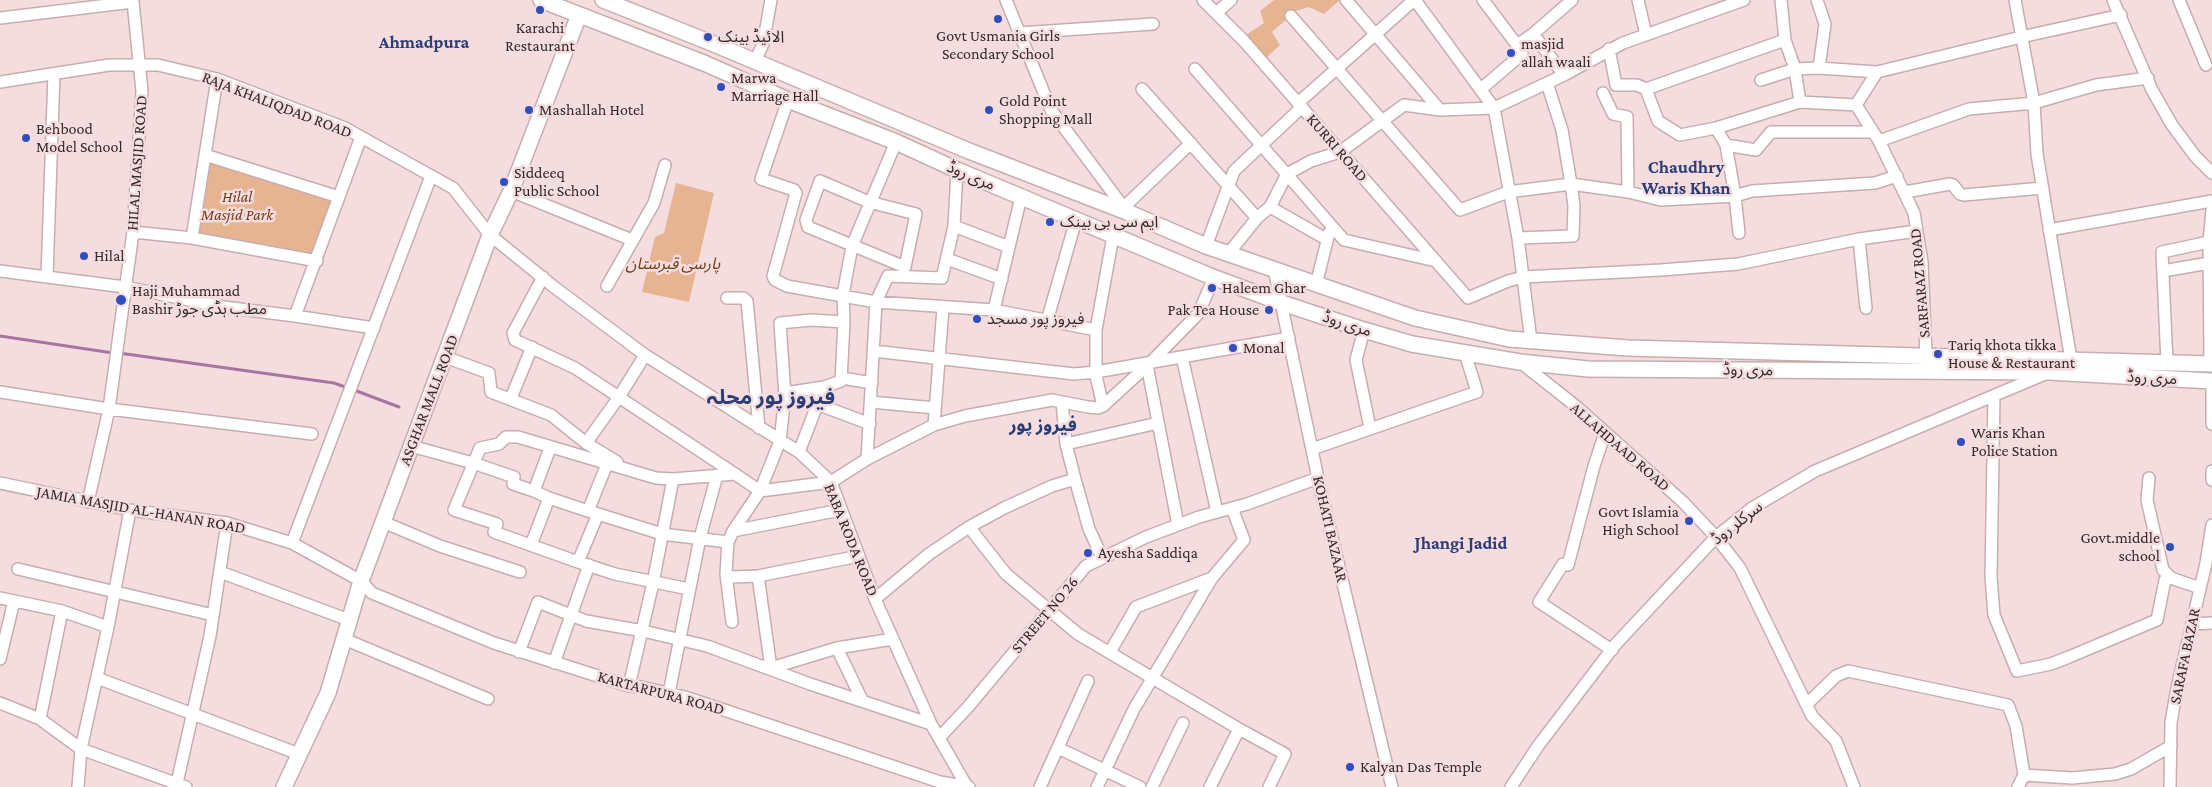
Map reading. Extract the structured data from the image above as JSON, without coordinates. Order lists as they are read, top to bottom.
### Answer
{
  "streets": {
    "main road": ["مری روڈ", "ASGHAR MALL ROAD"],
    "street": [
      "RAJA KHALIQDAD ROAD",
      "KURRI ROAD",
      "HILAL MASJID ROAD",
      "SARFARAZ ROAD",
      "ALLAHDAAD ROAD",
      "JAMIA MASJID AL-HANAN ROAD",
      "سرکلر روڈ",
      "KOHATI BAZAAR",
      "BABA RODA ROAD",
      "STREET NO 26",
      "SARAFA BAZAR",
      "KARTARPURA ROAD"
    ]
  },
  "crossings": [
    ["RAJA KHALIQDAD ROAD", "HILAL MASJID ROAD"],
    ["RAJA KHALIQDAD ROAD", "ASGHAR MALL ROAD"],
    ["RAJA KHALIQDAD ROAD", "BABA RODA ROAD"],
    ["HILAL MASJID ROAD", "JAMIA MASJID AL-HANAN ROAD"],
    ["مری روڈ", "SARFARAZ ROAD"],
    ["مری روڈ", "ASGHAR MALL ROAD"],
    ["مری روڈ", "ALLAHDAAD ROAD"],
    ["مری روڈ", "سرکلر روڈ"],
    ["مری روڈ", "KOHATI BAZAAR"],
    ["ASGHAR MALL ROAD", "JAMIA MASJID AL-HANAN ROAD"],
    ["ASGHAR MALL ROAD", "BABA RODA ROAD"],
    ["ASGHAR MALL ROAD", "KARTARPURA ROAD"],
    ["ALLAHDAAD ROAD", "سرکلر روڈ"],
    ["JAMIA MASJID AL-HANAN ROAD", "KARTARPURA ROAD"],
    ["KOHATI BAZAAR", "STREET NO 26"],
    ["BABA RODA ROAD", "STREET NO 26"],
    ["BABA RODA ROAD", "KARTARPURA ROAD"]
  ],
  "districts": [
    "Ahmadpura",
    "Chaudhry Waris Khan",
    "فیروز پور محلہ",
    "فیروز پور",
    "Jhangi Jadid"
  ],
  "parks": ["Hilal Masjid Park", "پارسی قبرستان"],
  "places": [
    "Karachi Restaurant",
    "Govt Usmania Girls Secondary School",
    "الائیڈ بینک",
    "masjid allah waali",
    "Marwa Marriage Hall",
    "Mashallah Hotel",
    "Gold Point Shopping Mall",
    "Behbood Model School",
    "Siddeeq Public School",
    "ایم سی بی بینک",
    "Hilal",
    "Haleem Ghar",
    "Haji Muhammad Bashir مطب ہڈی جوڑ",
    "Pak Tea House",
    "فیروز پور مسجد",
    "Monal",
    "Tariq khota tikka House & Restaurant",
    "Waris Khan Police Station",
    "Govt Islamia High School",
    "Govt.middle school",
    "Ayesha Saddiqa",
    "Kalyan Das Temple"
  ]
}
